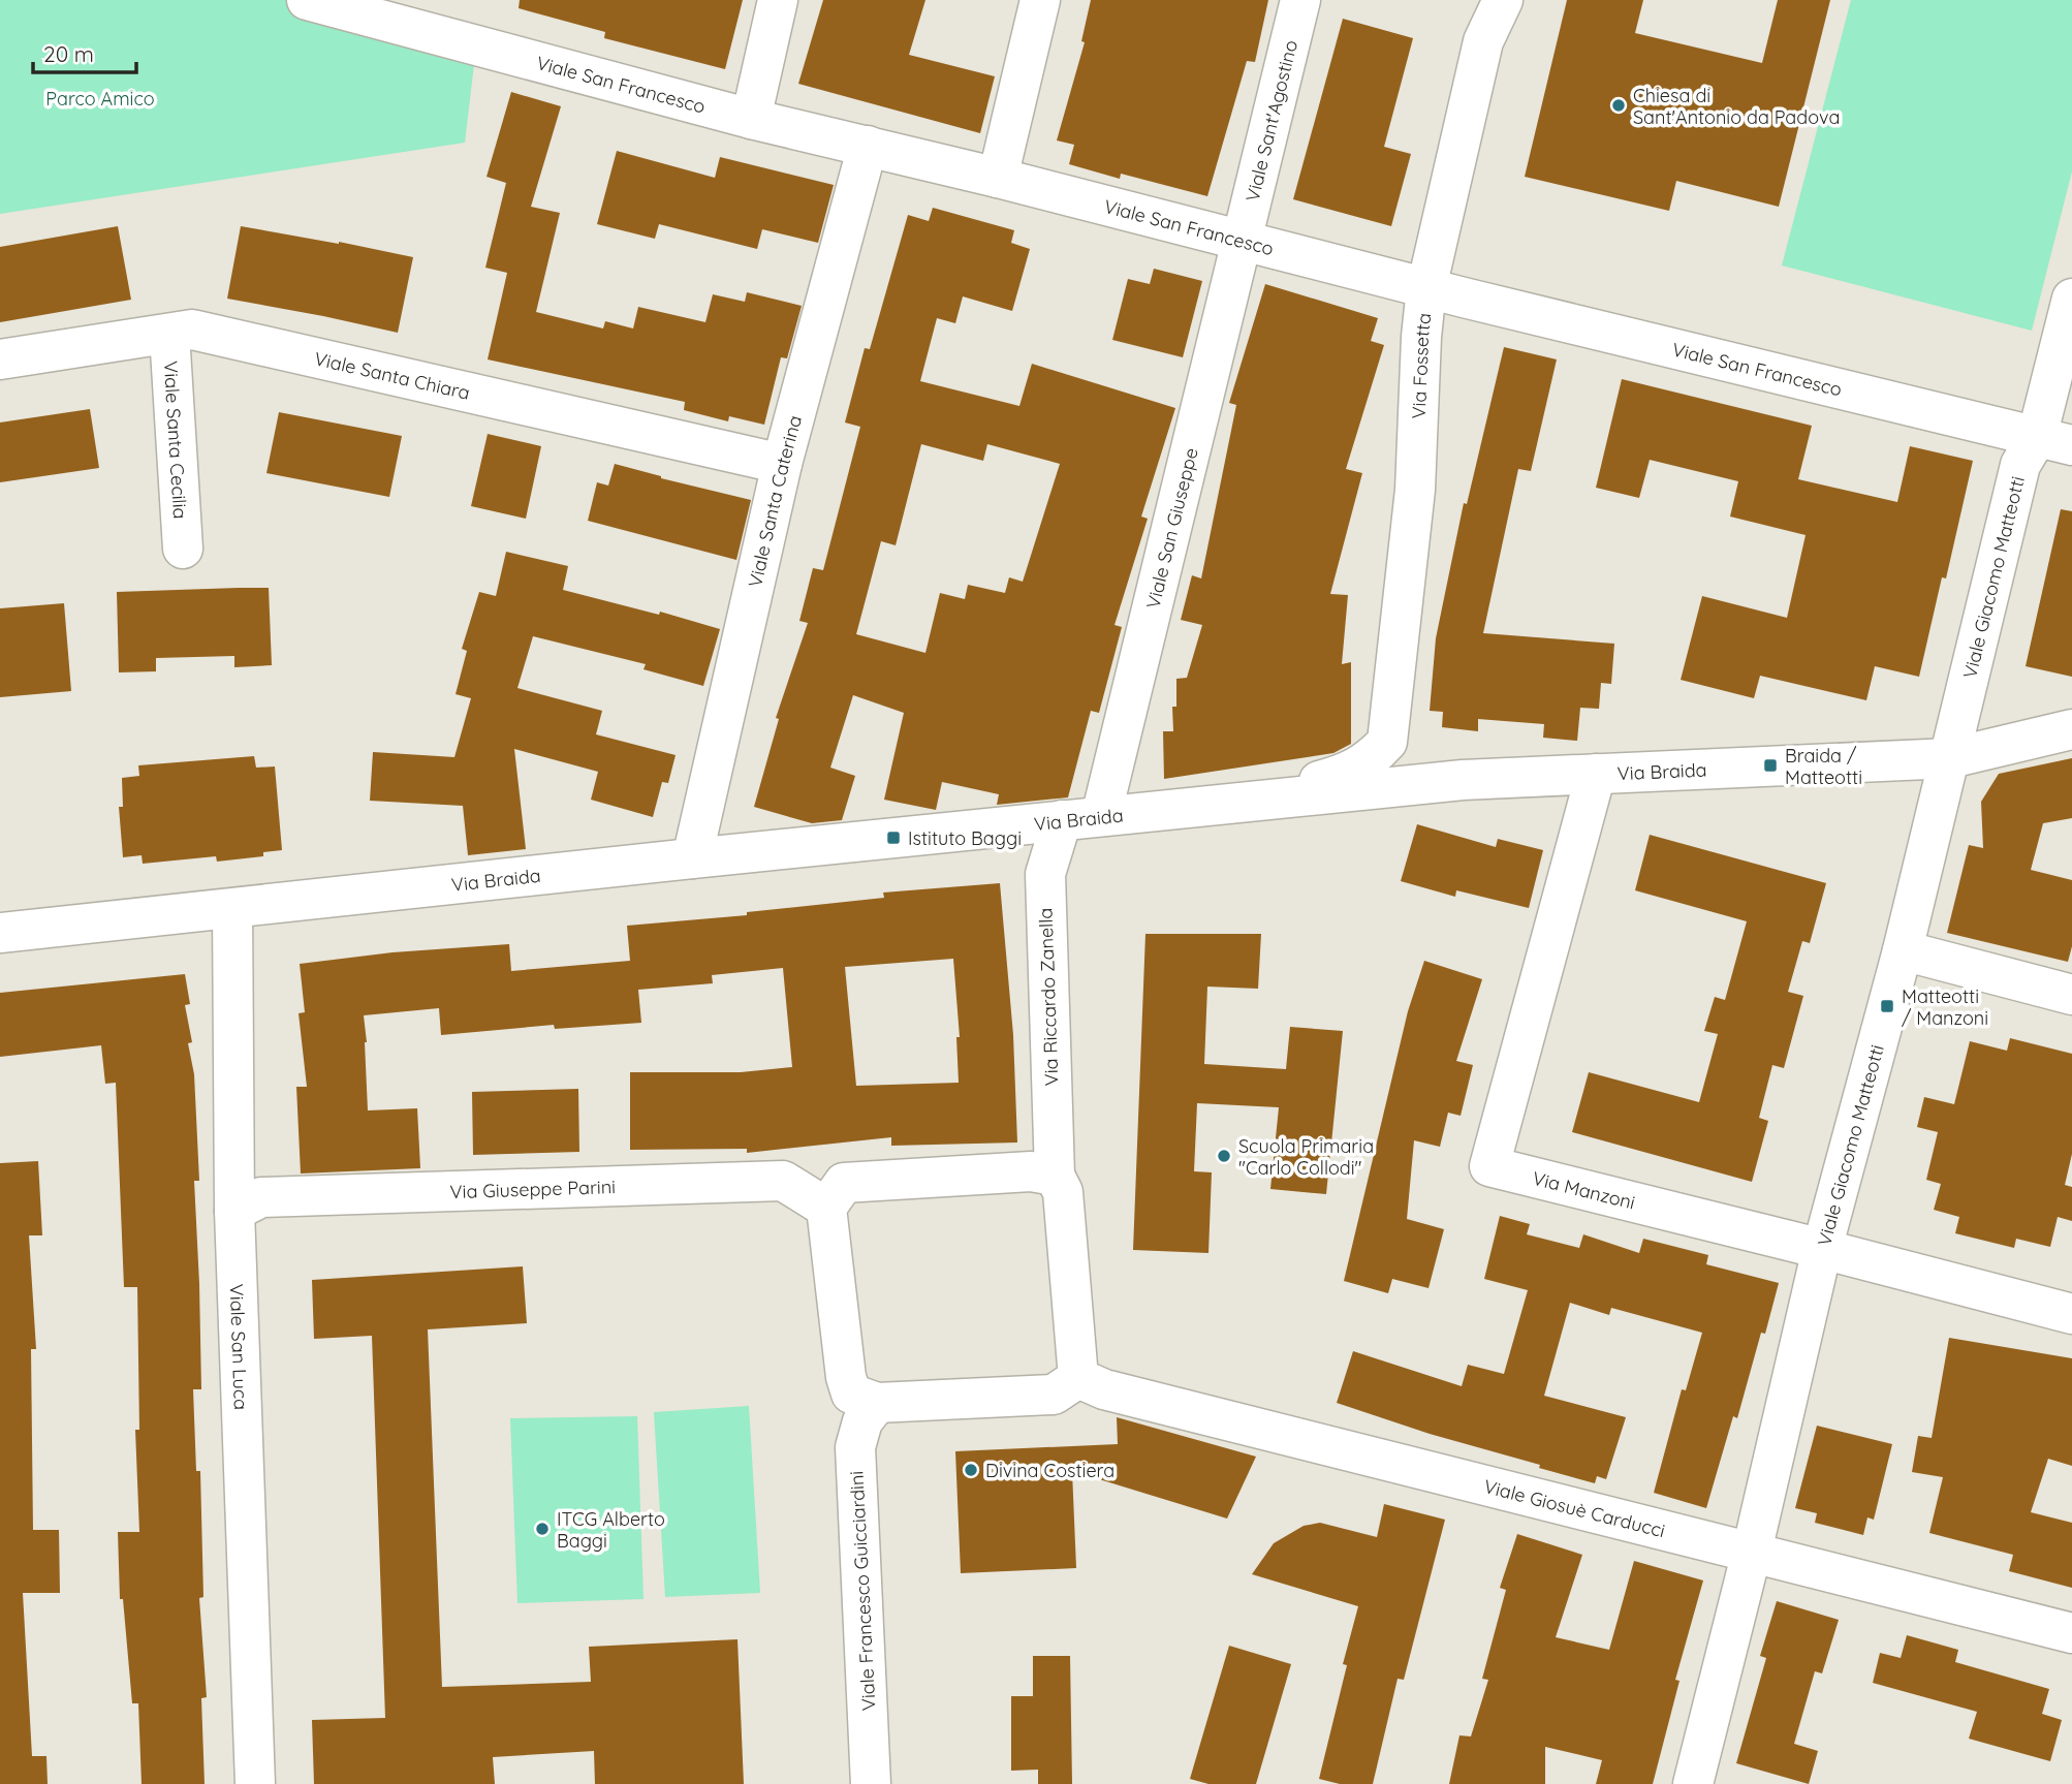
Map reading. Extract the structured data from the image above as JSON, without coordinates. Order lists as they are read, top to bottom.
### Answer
{
  "streets": {
    "street": [
      "Viale San Francesco",
      "Viale Sant'Agostino",
      "Via Fossetta",
      "Viale Santa Chiara",
      "Viale Santa Cecilia",
      "Viale Santa Caterina",
      "Viale San Giuseppe",
      "Viale Giacomo Matteotti",
      "Via Braida",
      "Via Riccardo Zanella",
      "Via Giuseppe Parini",
      "Via Manzoni",
      "Viale San Luca",
      "Viale Giosuè Carducci",
      "Viale Francesco Guicciardini"
    ]
  },
  "crossings": [
    ["Viale San Francesco", "Viale Sant'Agostino"],
    ["Viale San Francesco", "Via Fossetta"],
    ["Viale San Francesco", "Viale Santa Caterina"],
    ["Viale San Francesco", "Viale San Giuseppe"],
    ["Viale San Francesco", "Viale Giacomo Matteotti"],
    ["Viale Sant'Agostino", "Viale San Giuseppe"],
    ["Viale Santa Chiara", "Viale Santa Cecilia"],
    ["Viale Santa Chiara", "Viale Santa Caterina"],
    ["Viale Santa Caterina", "Via Braida"],
    ["Viale San Giuseppe", "Via Braida"],
    ["Viale Giacomo Matteotti", "Via Braida"],
    ["Viale Giacomo Matteotti", "Via Manzoni"],
    ["Viale Giacomo Matteotti", "Viale Giosuè Carducci"],
    ["Via Braida", "Via Riccardo Zanella"],
    ["Via Braida", "Via Manzoni"],
    ["Via Braida", "Viale San Luca"],
    ["Via Riccardo Zanella", "Viale Giosuè Carducci"],
    ["Via Giuseppe Parini", "Viale San Luca"]
  ],
  "parks": ["Parco Amico"],
  "places": {
    "other": [
      "Chiesa di Sant'Antonio da Padova",
      "Scuola Primaria \"Carlo Collodi\"",
      "Divina Costiera",
      "ITCG Alberto Baggi"
    ],
    "transit": ["Braida / Matteotti", "Istituto Baggi", "Matteotti / Manzoni"]
  },
  "scale_bar": "20 m"
}
